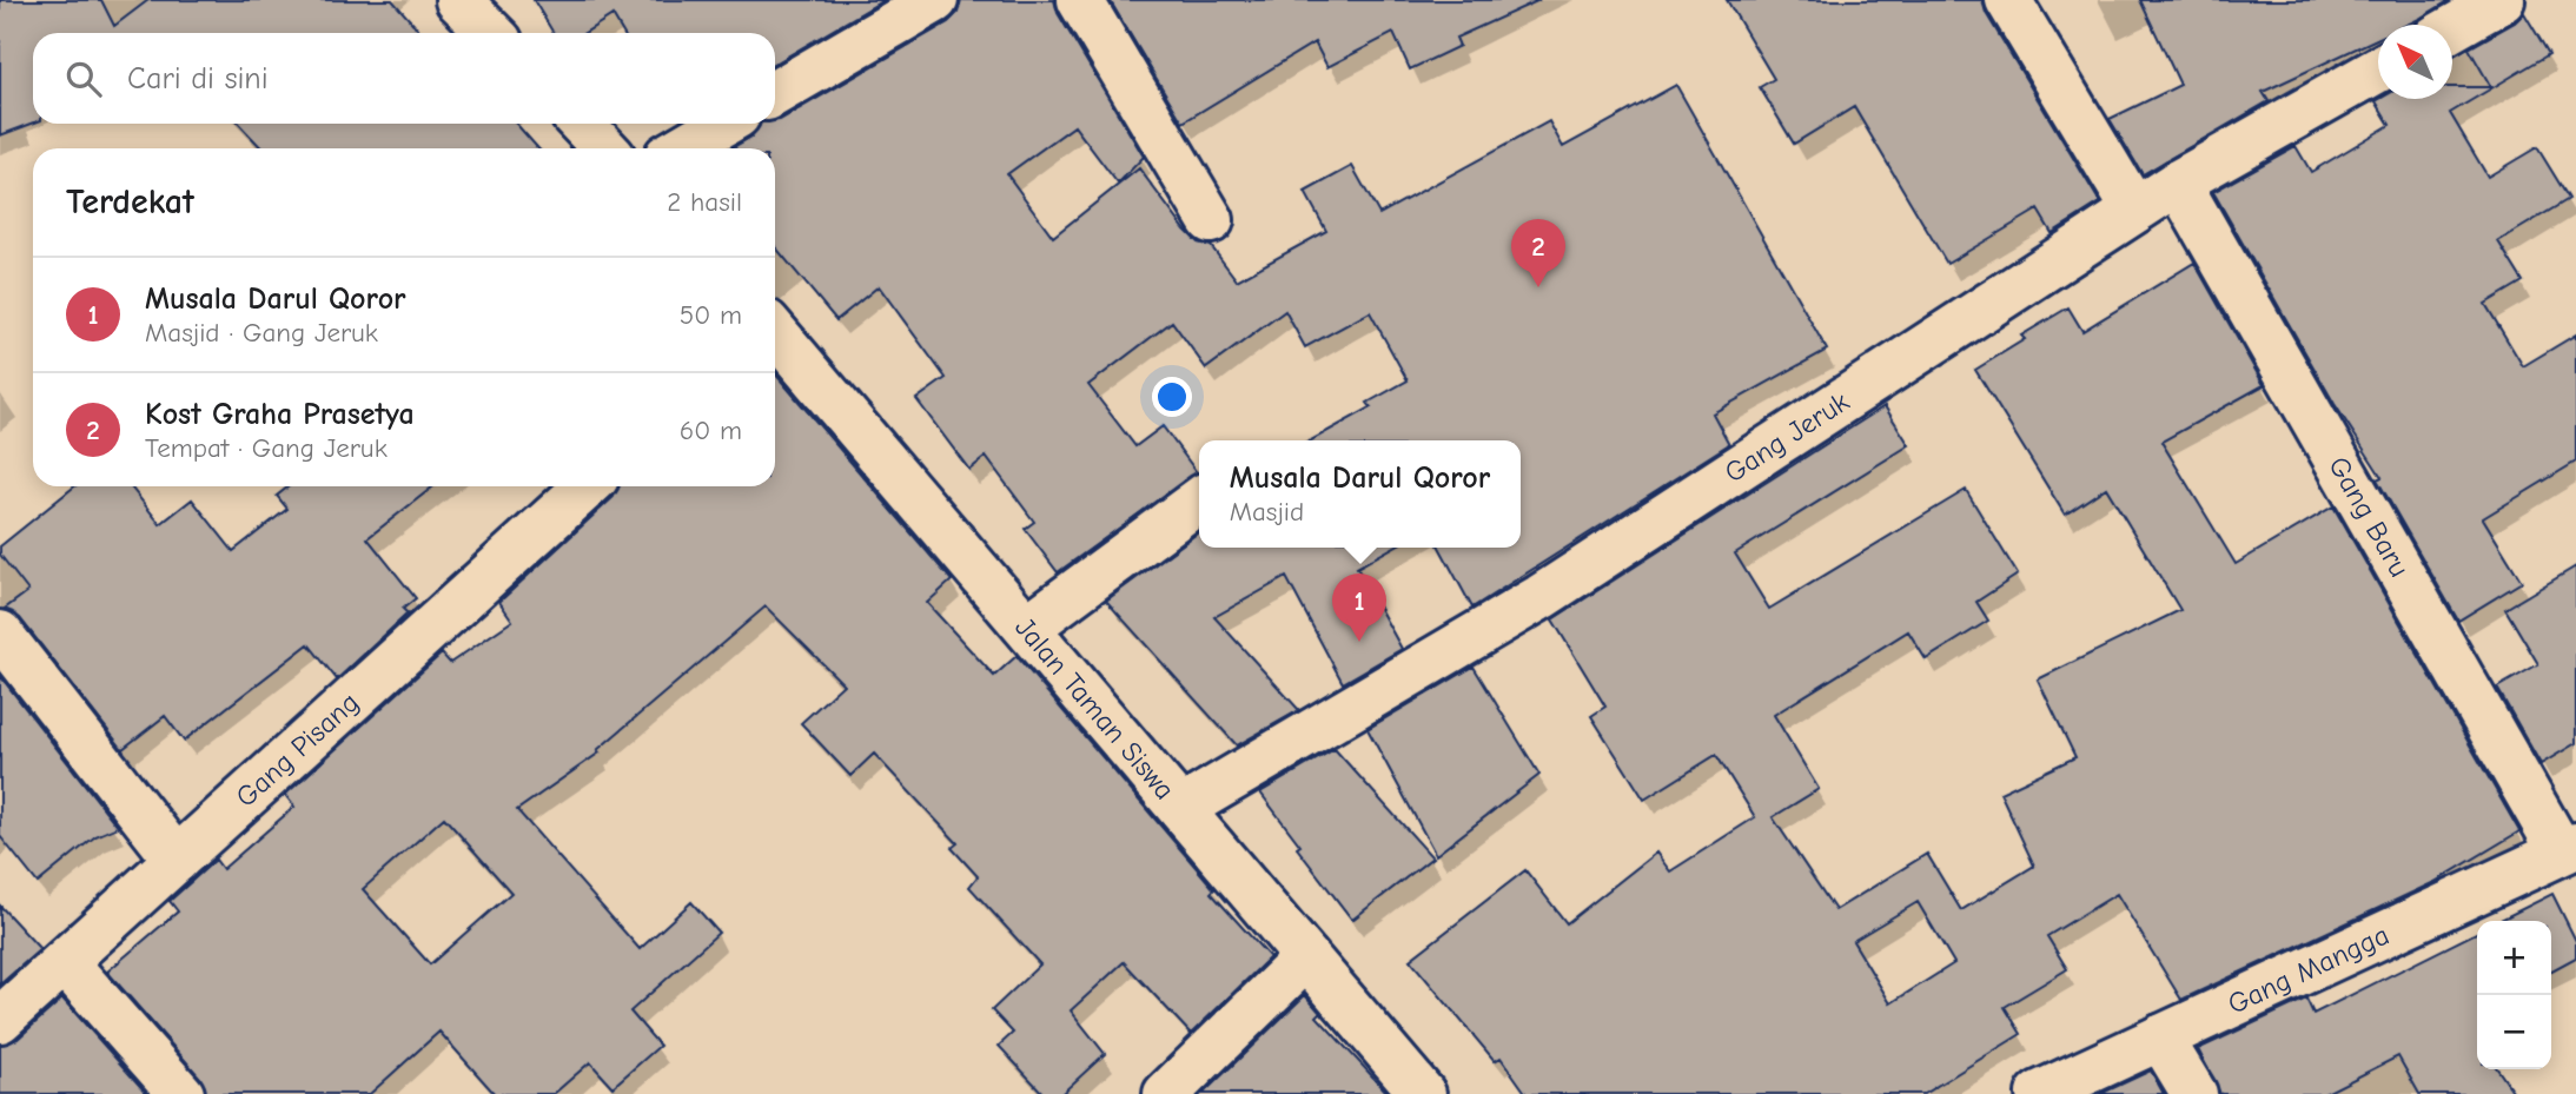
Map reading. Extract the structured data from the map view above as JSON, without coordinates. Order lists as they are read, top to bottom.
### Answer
{
  "streets": {
    "street": [
      "Gang Jeruk",
      "Gang Baru",
      "Jalan Taman Siswa",
      "Gang Pisang",
      "Gang Mangga"
    ]
  },
  "crossings": [
    ["Gang Jeruk", "Gang Baru"],
    ["Gang Jeruk", "Jalan Taman Siswa"],
    ["Gang Baru", "Gang Mangga"]
  ],
  "north": "top left",
  "page": {
    "search": "Cari di sini",
    "heading": ["Terdekat", "2 hasil"],
    "pins": ["2", "1"],
    "list": [
      {
        "mark": "1",
        "name": "Musala Darul Qoror",
        "note": "Masjid · Gang Jeruk",
        "value": "50 m"
      },
      {
        "mark": "2",
        "name": "Kost Graha Prasetya",
        "note": "Tempat · Gang Jeruk",
        "value": "60 m"
      }
    ],
    "popup": ["Musala Darul Qoror", "Masjid"],
    "map_buttons": ["+", "−"]
  }
}
